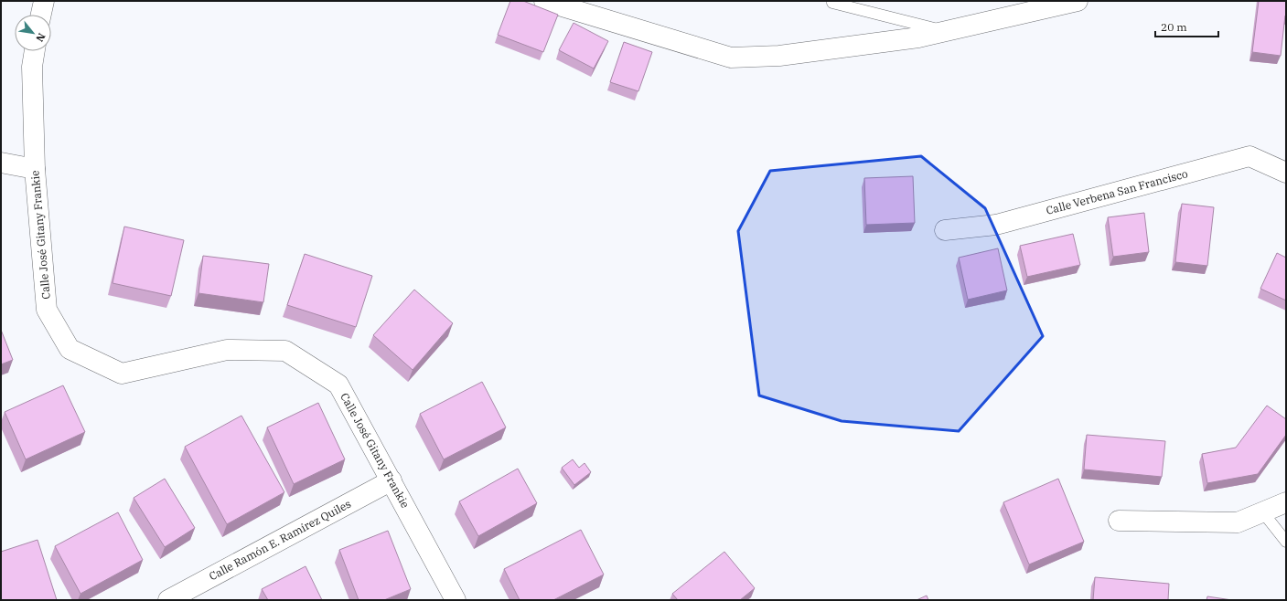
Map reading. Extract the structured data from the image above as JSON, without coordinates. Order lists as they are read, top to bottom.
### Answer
{
  "streets": {
    "street": ["Calle Verbena San Francisco", "Calle José Gitany Frankie", "Calle Ramón E. Ramírez Quiles"]
  },
  "crossings": [
    ["Calle José Gitany Frankie", "Calle Ramón E. Ramírez Quiles"]
  ],
  "scale_bar": "20 m",
  "north": "bottom right"
}
